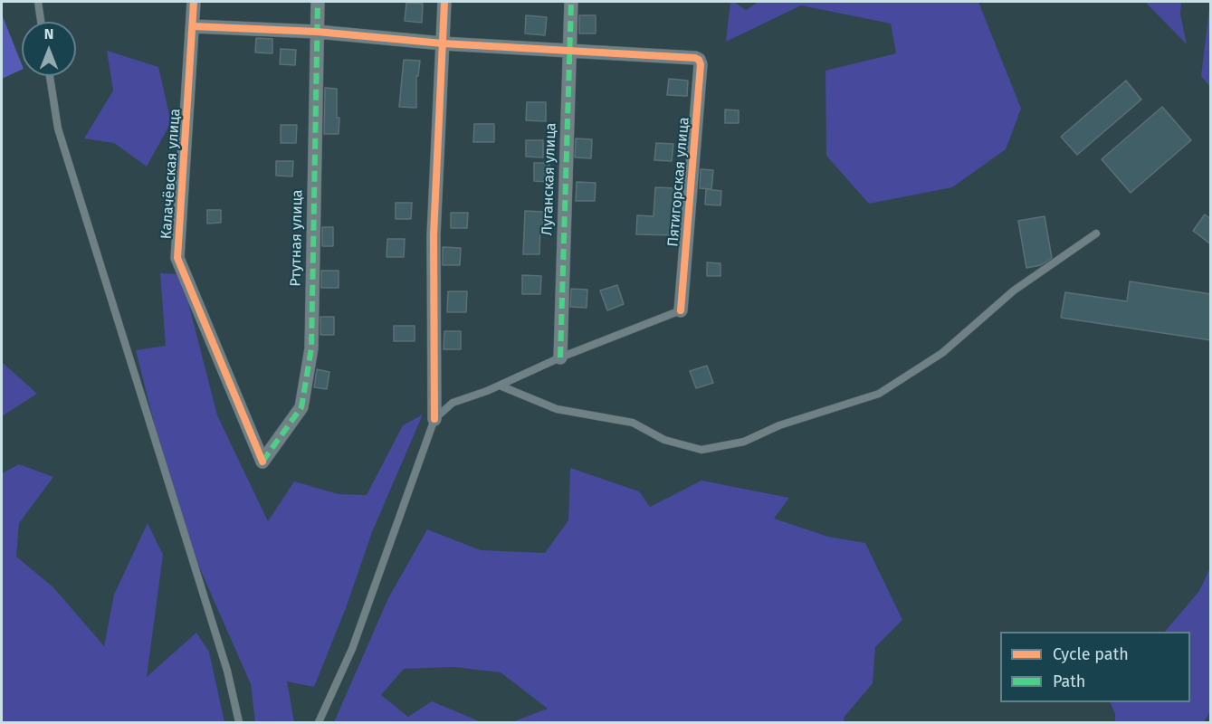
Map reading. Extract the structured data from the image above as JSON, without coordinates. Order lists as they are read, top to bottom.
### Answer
{
  "streets": {
    "street": [
      "Калачёвская улица",
      "Луганская улица",
      "Пятигорская улица",
      "Ртутная улица"
    ]
  },
  "crossings": [
    ["Калачёвская улица", "Ртутная улица"],
    ["Луганская улица", "Пятигорская улица"]
  ],
  "legend": ["Cycle path", "Path"],
  "north": "top"
}
